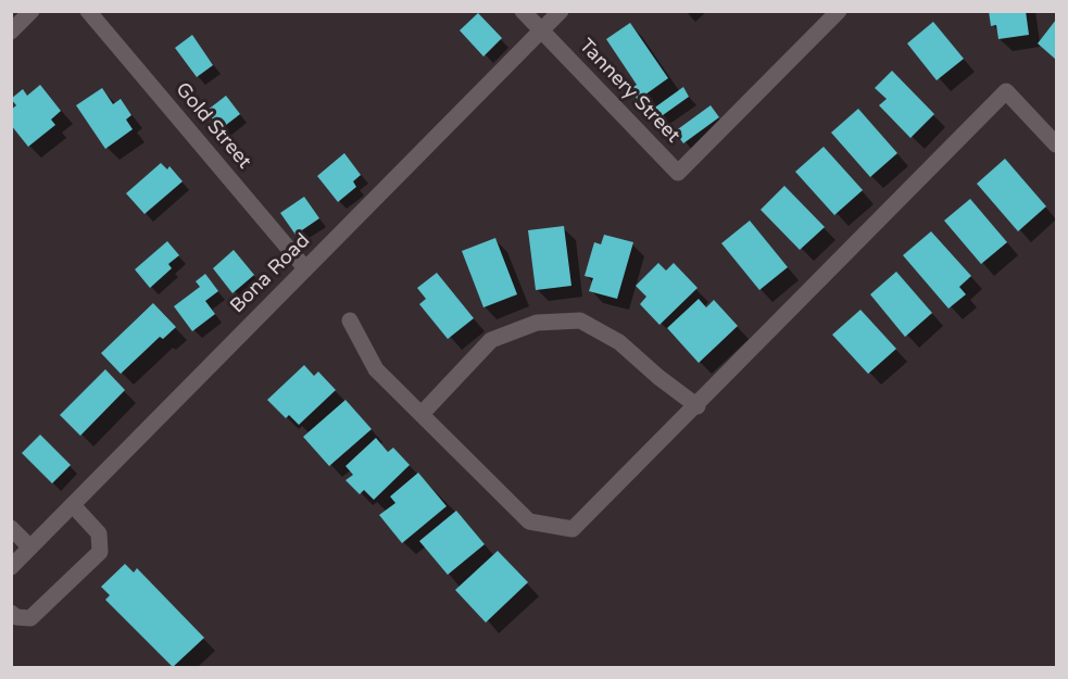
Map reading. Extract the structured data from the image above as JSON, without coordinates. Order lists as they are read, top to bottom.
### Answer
{
  "streets": {
    "street": ["Tannery Street", "Gold Street", "Bona Road"]
  },
  "crossings": [
    ["Tannery Street", "Bona Road"],
    ["Gold Street", "Bona Road"]
  ]
}
